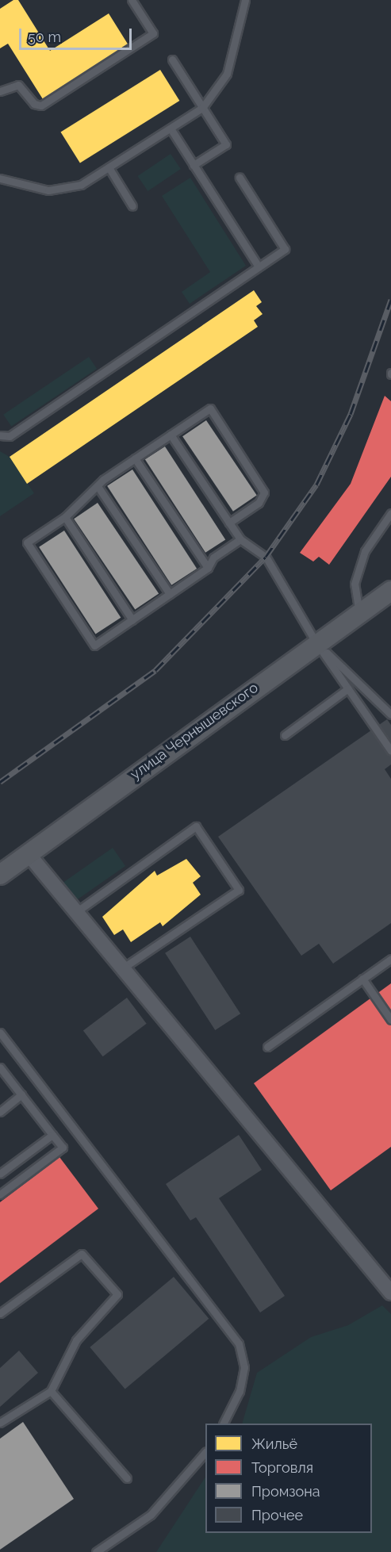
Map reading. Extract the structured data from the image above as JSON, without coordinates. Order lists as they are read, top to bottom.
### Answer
{
  "streets": {
    "main road": ["улица Чернышевского"]
  },
  "legend": [
    "Жильё",
    "Торговля",
    "Промзона",
    "Прочее"
  ],
  "scale_bar": "50 m"
}
